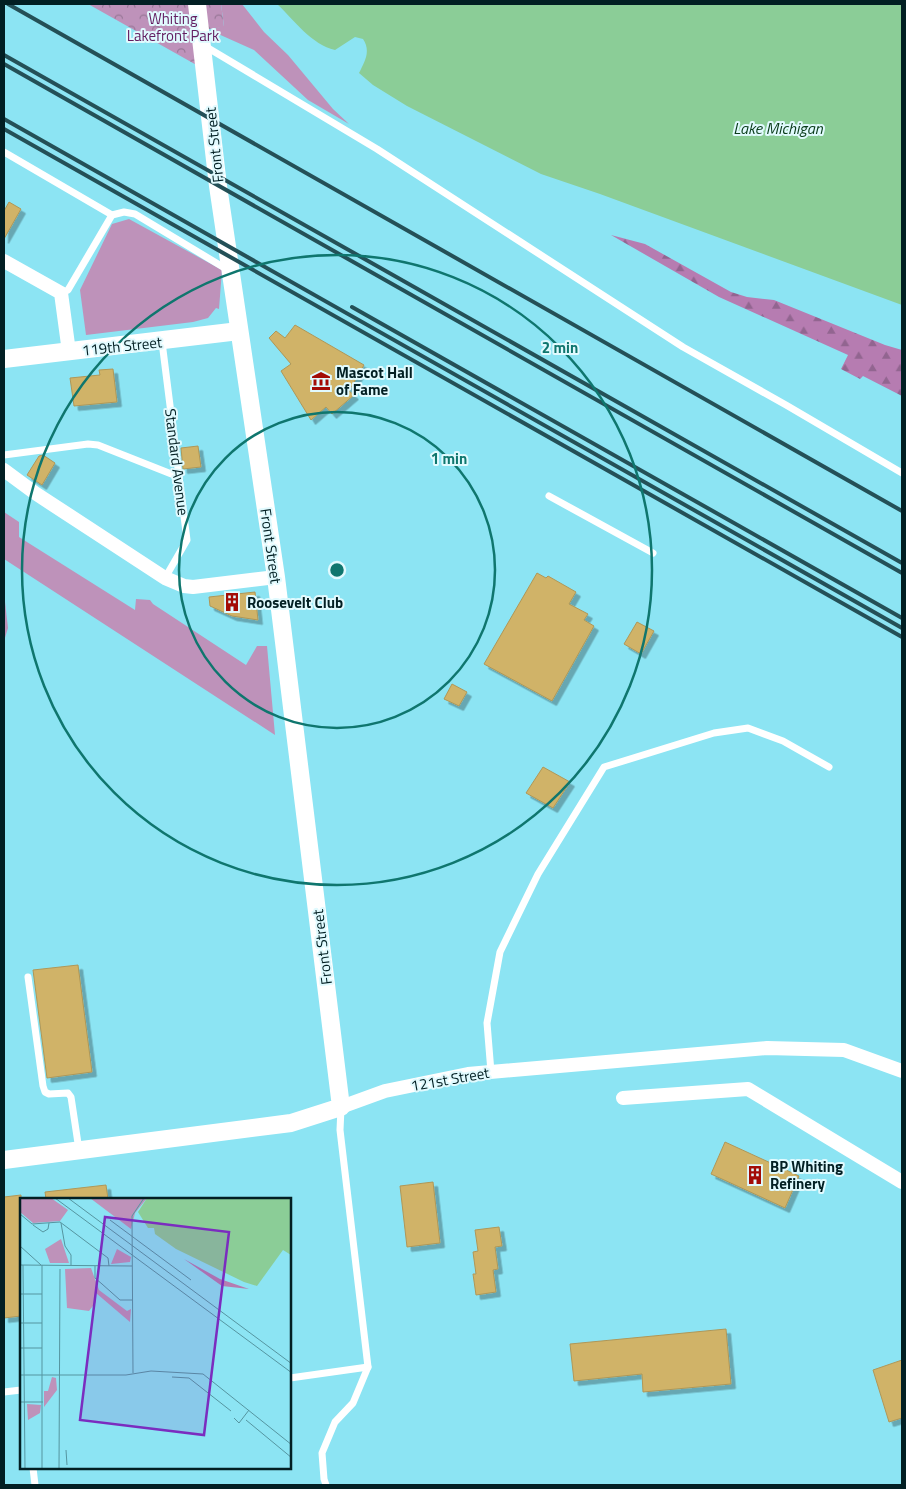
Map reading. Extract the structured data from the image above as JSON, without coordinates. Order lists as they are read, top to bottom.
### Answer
{
  "streets": {
    "street": ["Front Street", "119th Street", "121st Street"],
    "lane": ["Standard Avenue"]
  },
  "crossings": [
    ["Front Street", "119th Street"],
    ["Front Street", "121st Street"],
    ["119th Street", "Standard Avenue"]
  ],
  "water": ["Lake Michigan"],
  "parks": ["Whiting Lakefront Park"],
  "places": {
    "museum": ["Mascot Hall of Fame"],
    "building": ["Roosevelt Club", "BP Whiting Refinery"]
  },
  "rings": ["2 min", "1 min"]
}
